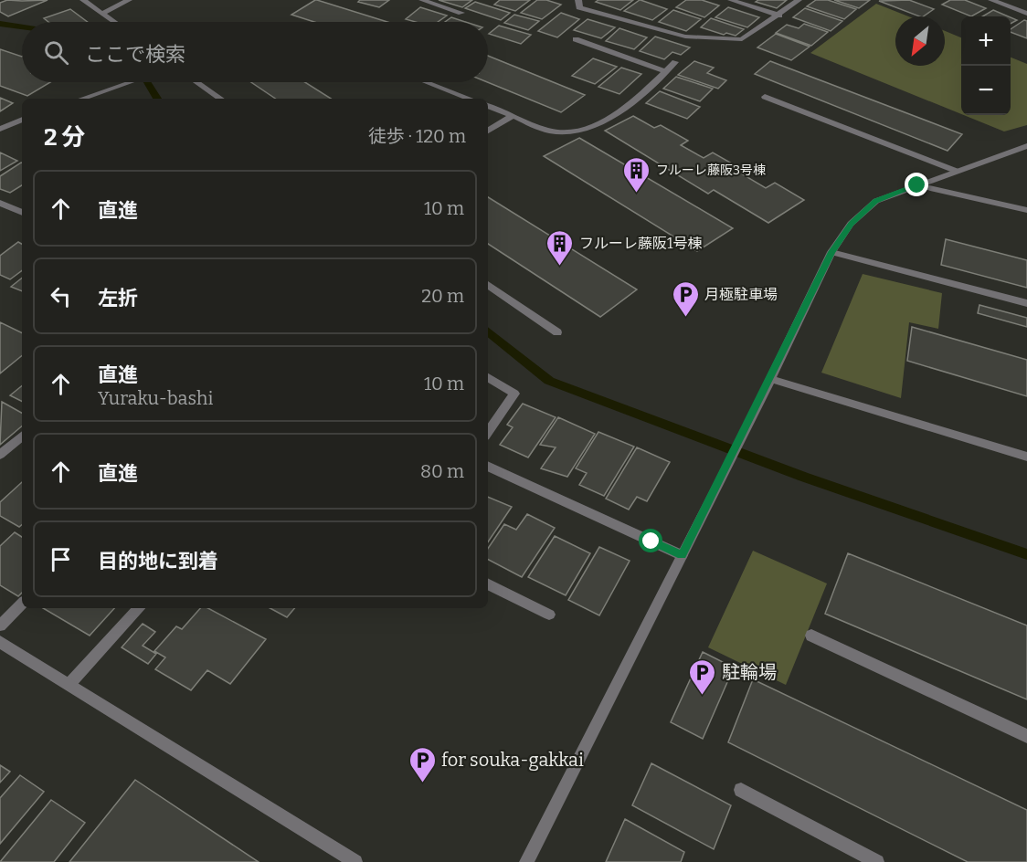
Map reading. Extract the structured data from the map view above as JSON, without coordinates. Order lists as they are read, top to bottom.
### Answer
{
  "places": {
    "building": ["フルーレ藤阪3号棟", "フルーレ藤阪1号棟"],
    "parking": ["月極駐車場", "駐輪場", "for souka-gakkai"]
  },
  "north": "bottom left",
  "page": {
    "map_buttons": ["+", "−"],
    "search": "ここで検索",
    "heading": ["2 分", "徒歩 · 120 m"],
    "list": [
      ["直進", "10 m"],
      ["左折", "20 m"],
      ["直進", "Yuraku-bashi", "10 m"],
      ["直進", "80 m"],
      "目的地に到着"
    ]
  }
}
